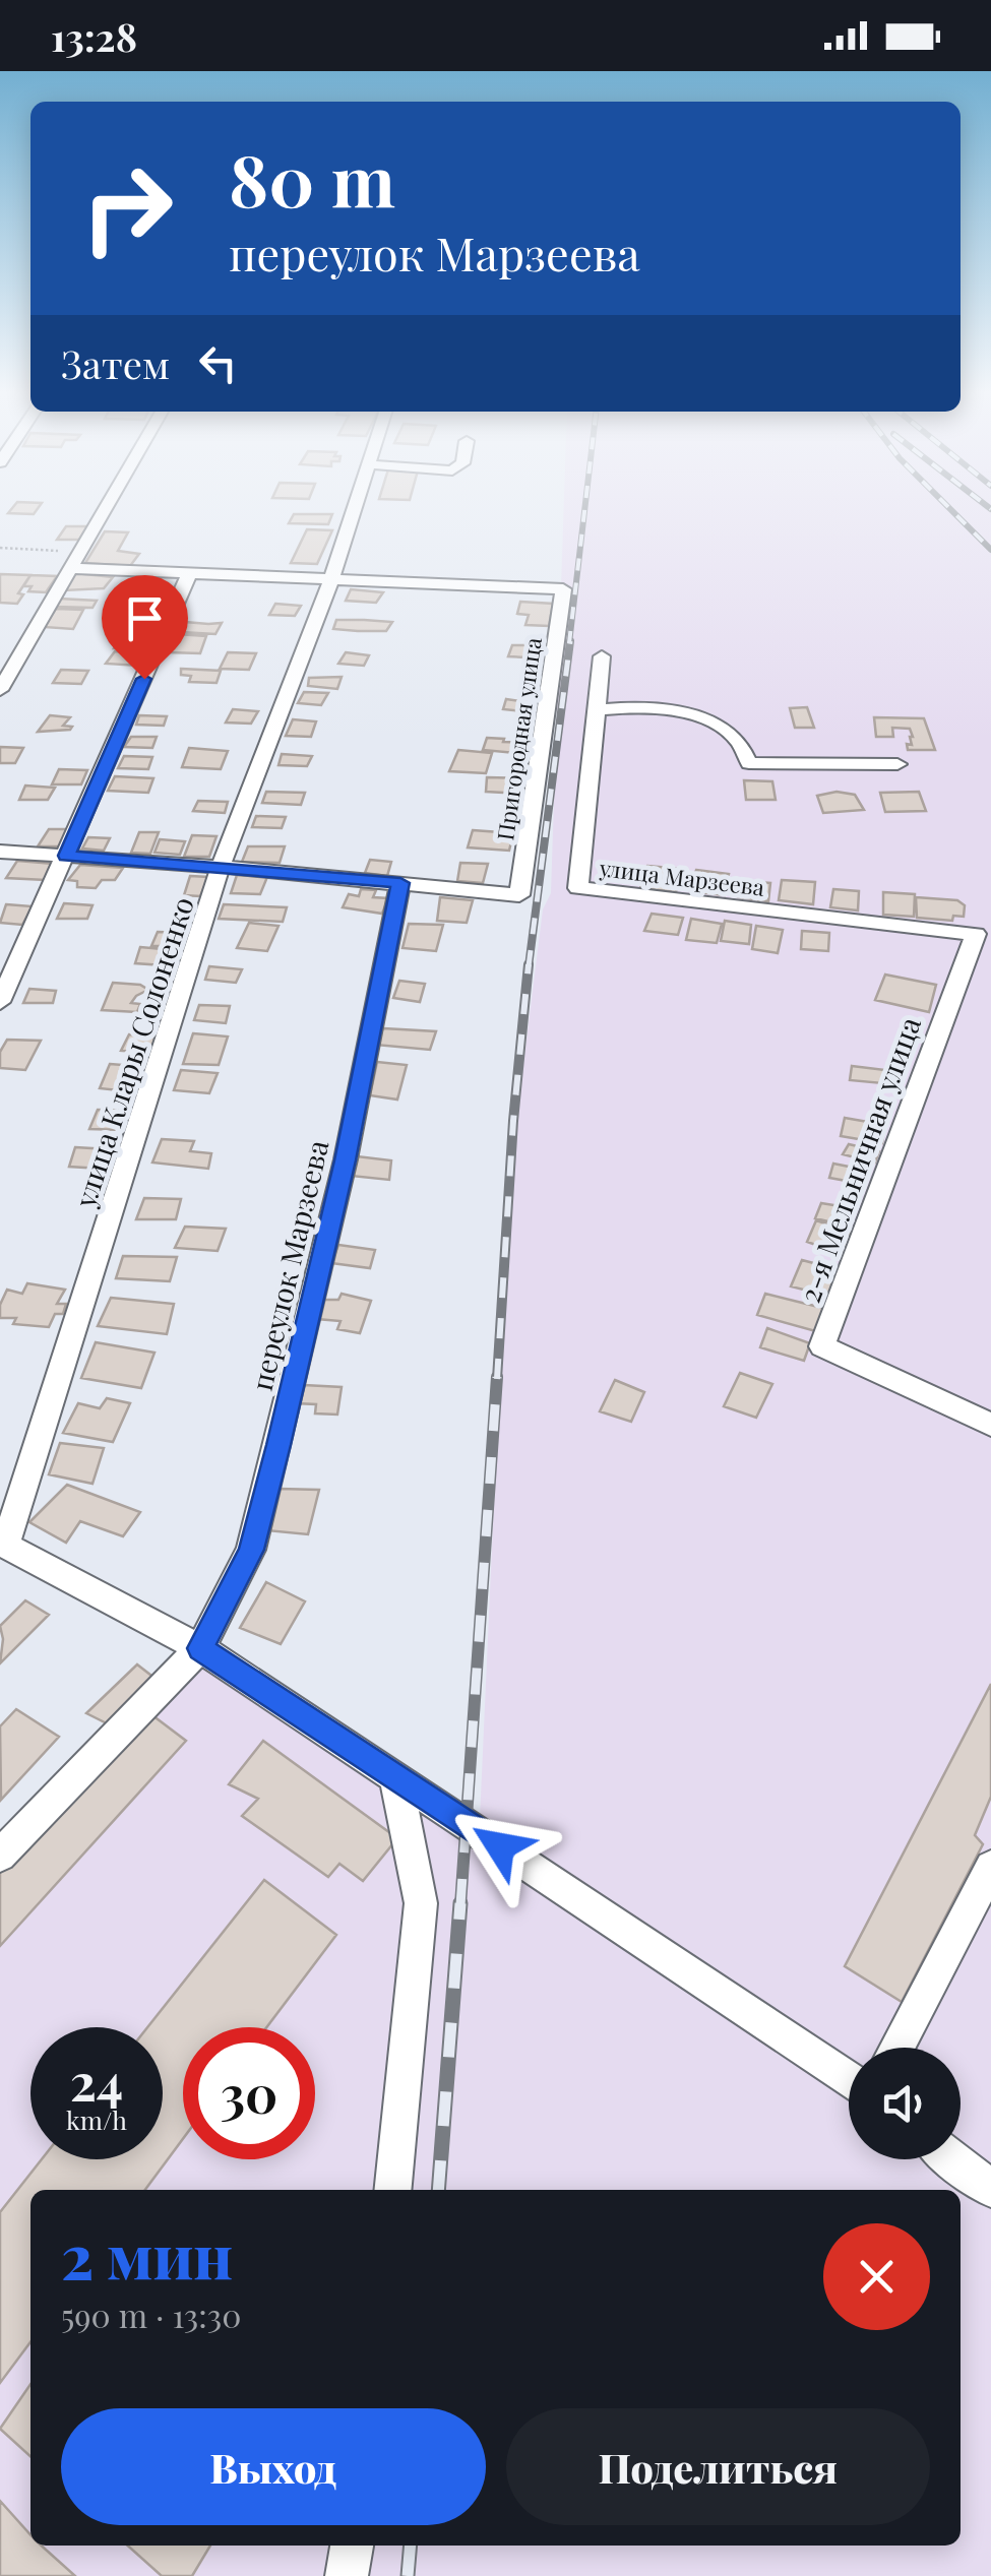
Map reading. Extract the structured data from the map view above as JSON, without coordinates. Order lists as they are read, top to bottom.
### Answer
{
  "streets": {
    "street": [
      "Пригородная улица",
      "улица Марзеева",
      "улица Клары Солоненко",
      "2-я Мельничная улица",
      "переулок Марзеева"
    ]
  },
  "crossings": [
    ["Пригородная улица", "улица Клары Солоненко"],
    ["Пригородная улица", "переулок Марзеева"],
    ["улица Марзеева", "2-я Мельничная улица"]
  ],
  "page": {
    "status": "13:28",
    "turn": ["80 m", "переулок Марзеева"],
    "then": "Затем",
    "speed": "24 km/h",
    "limit": "30",
    "heading": ["2 мин", "590 m · 13:30"],
    "buttons": ["Выход", "Поделиться"]
  }
}
